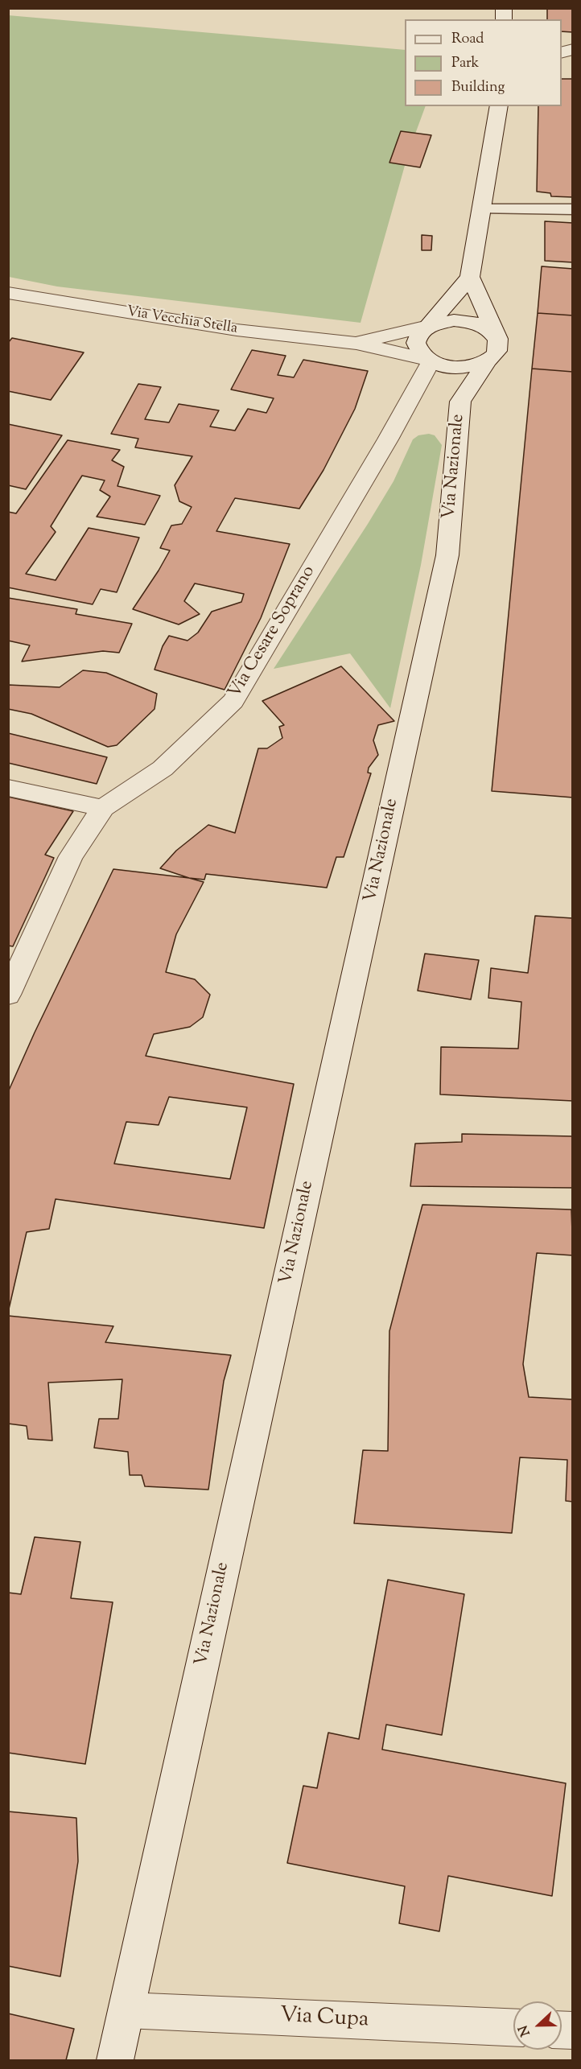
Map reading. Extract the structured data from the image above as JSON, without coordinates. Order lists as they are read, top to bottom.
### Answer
{
  "streets": {
    "main road": [
      "Via Vecchia Stella",
      "Via Nazionale",
      "Via Cesare Soprano",
      "Via Cupa"
    ]
  },
  "crossings": [
    ["Via Vecchia Stella", "Via Nazionale"],
    ["Via Vecchia Stella", "Via Cesare Soprano"],
    ["Via Nazionale", "Via Cesare Soprano"],
    ["Via Nazionale", "Via Cupa"]
  ],
  "legend": ["Road", "Park", "Building"],
  "north": "left"
}
